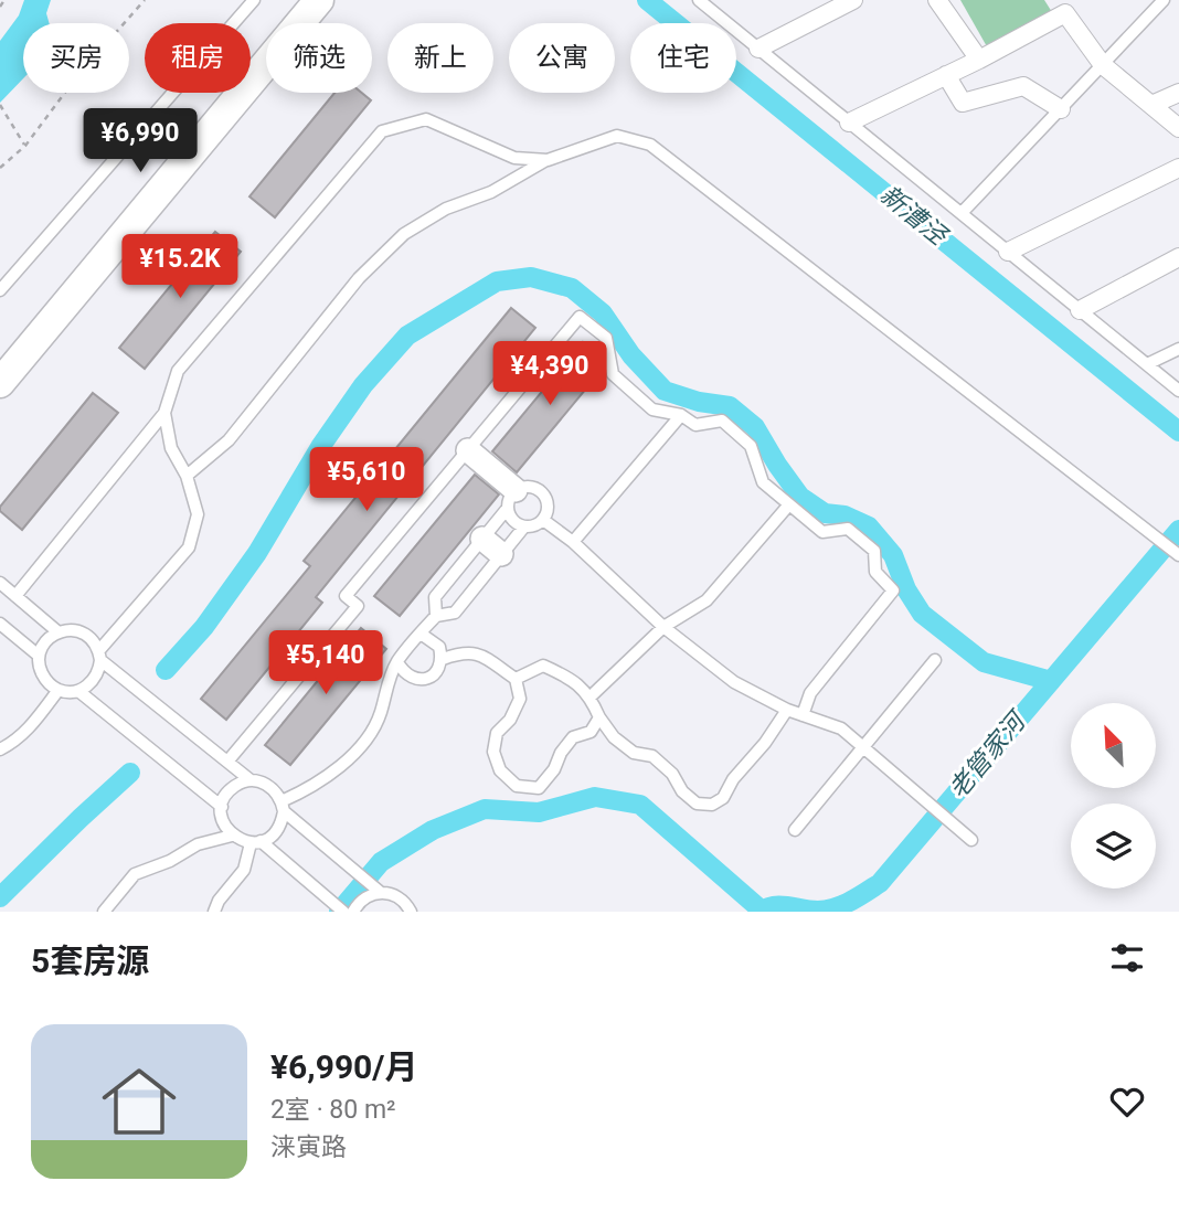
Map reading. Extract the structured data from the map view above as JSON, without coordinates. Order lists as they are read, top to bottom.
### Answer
{
  "water": ["新漕泾", "老管家河"],
  "north": "top left",
  "page": {
    "chip": [
      "买房",
      "租房",
      "筛选",
      "新上",
      "公寓",
      "住宅"
    ],
    "price": [
      "¥6,990",
      "¥15.2K",
      "¥4,390",
      "¥5,610",
      "¥5,140"
    ],
    "heading": "5套房源",
    "list": [
      {
        "name": "¥6,990/月",
        "note": "2室 · 80 m² · 涞寅路"
      }
    ]
  }
}
